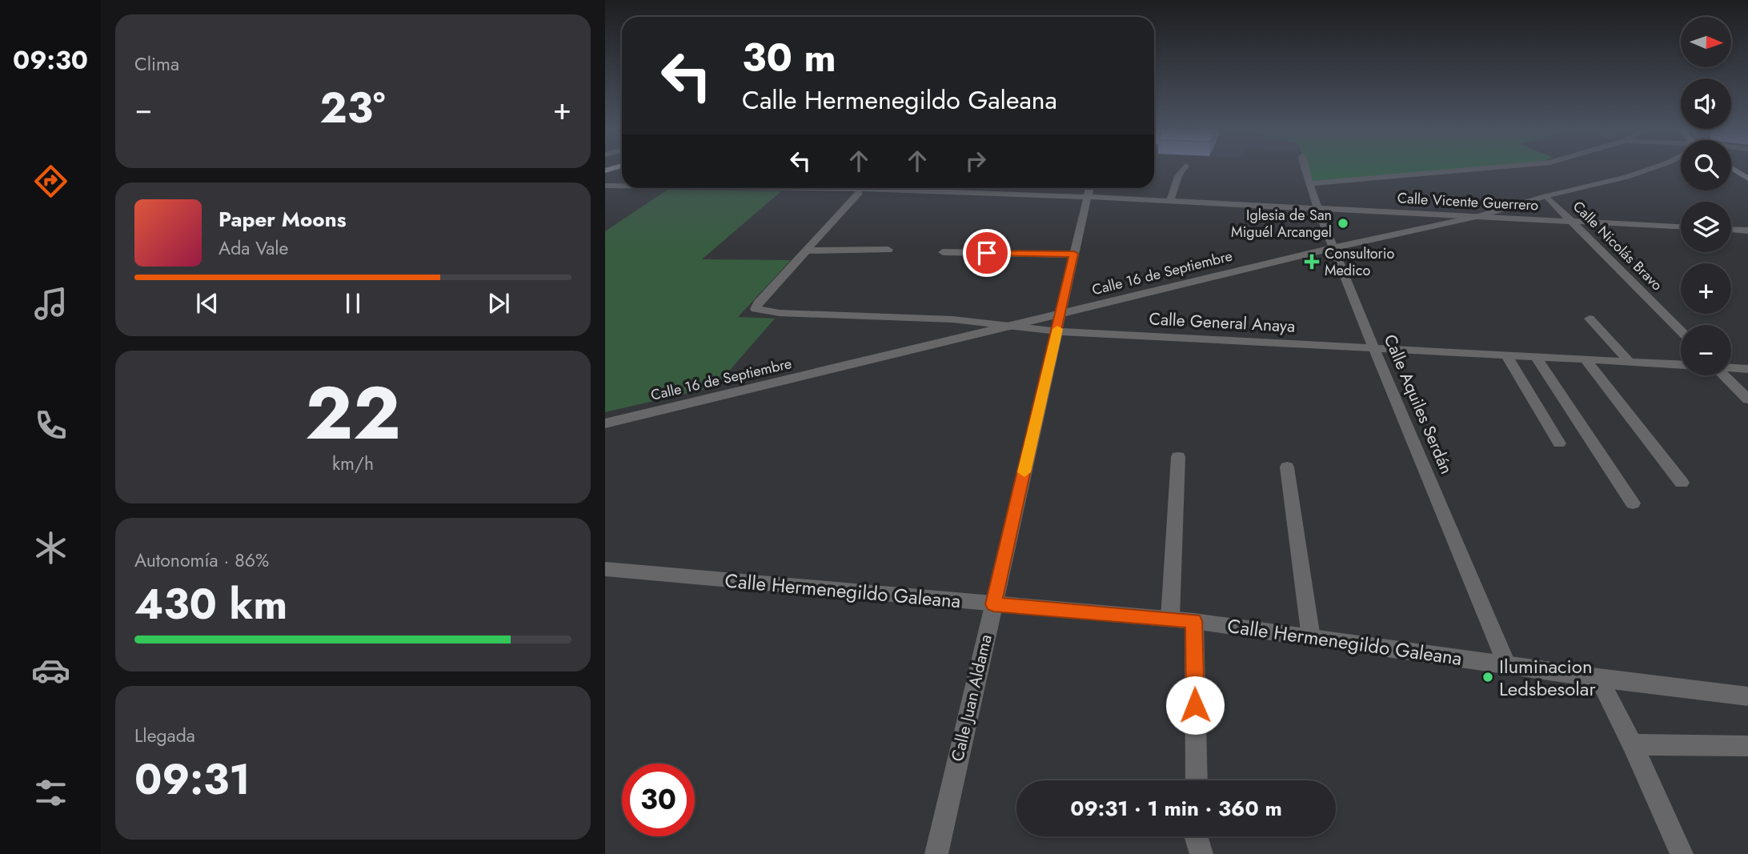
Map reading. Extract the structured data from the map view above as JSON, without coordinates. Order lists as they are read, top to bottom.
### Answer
{
  "streets": {
    "street": [
      "Calle Vicente Guerrero",
      "Calle Nicolás Bravo",
      "Calle 16 de Septiembre",
      "Calle General Anaya",
      "Calle Aquiles Serdán",
      "Calle Hermenegildo Galeana",
      "Calle Juan Aldama"
    ]
  },
  "crossings": [
    ["Calle Vicente Guerrero", "Calle Nicolás Bravo"],
    ["Calle Vicente Guerrero", "Calle 16 de Septiembre"],
    ["Calle Vicente Guerrero", "Calle Aquiles Serdán"],
    ["Calle Vicente Guerrero", "Calle Juan Aldama"],
    ["Calle Nicolás Bravo", "Calle 16 de Septiembre"],
    ["Calle 16 de Septiembre", "Calle General Anaya"],
    ["Calle 16 de Septiembre", "Calle Aquiles Serdán"],
    ["Calle 16 de Septiembre", "Calle Juan Aldama"],
    ["Calle General Anaya", "Calle Aquiles Serdán"],
    ["Calle General Anaya", "Calle Juan Aldama"],
    ["Calle Aquiles Serdán", "Calle Hermenegildo Galeana"],
    ["Calle Hermenegildo Galeana", "Calle Juan Aldama"]
  ],
  "places": {
    "other": ["Iglesia de San Miguél Arcangel", "Iluminacion Ledsbesolar"],
    "health": ["Consultorio Medico"]
  },
  "north": "right",
  "page": {
    "tabs": "09:30",
    "tile": [
      "Clima",
      ["22", "km/h"],
      ["Autonomía · 86%", "430 km"],
      ["Llegada", "09:31"]
    ],
    "map_buttons": ["+", "−"],
    "turn": ["30 m", "Calle Hermenegildo Galeana"],
    "heat": ["−", "23°", "+"],
    "song": ["Paper Moons", "Ada Vale"],
    "limit": "30",
    "trip": "09:31 · 1 min · 360 m"
  }
}
